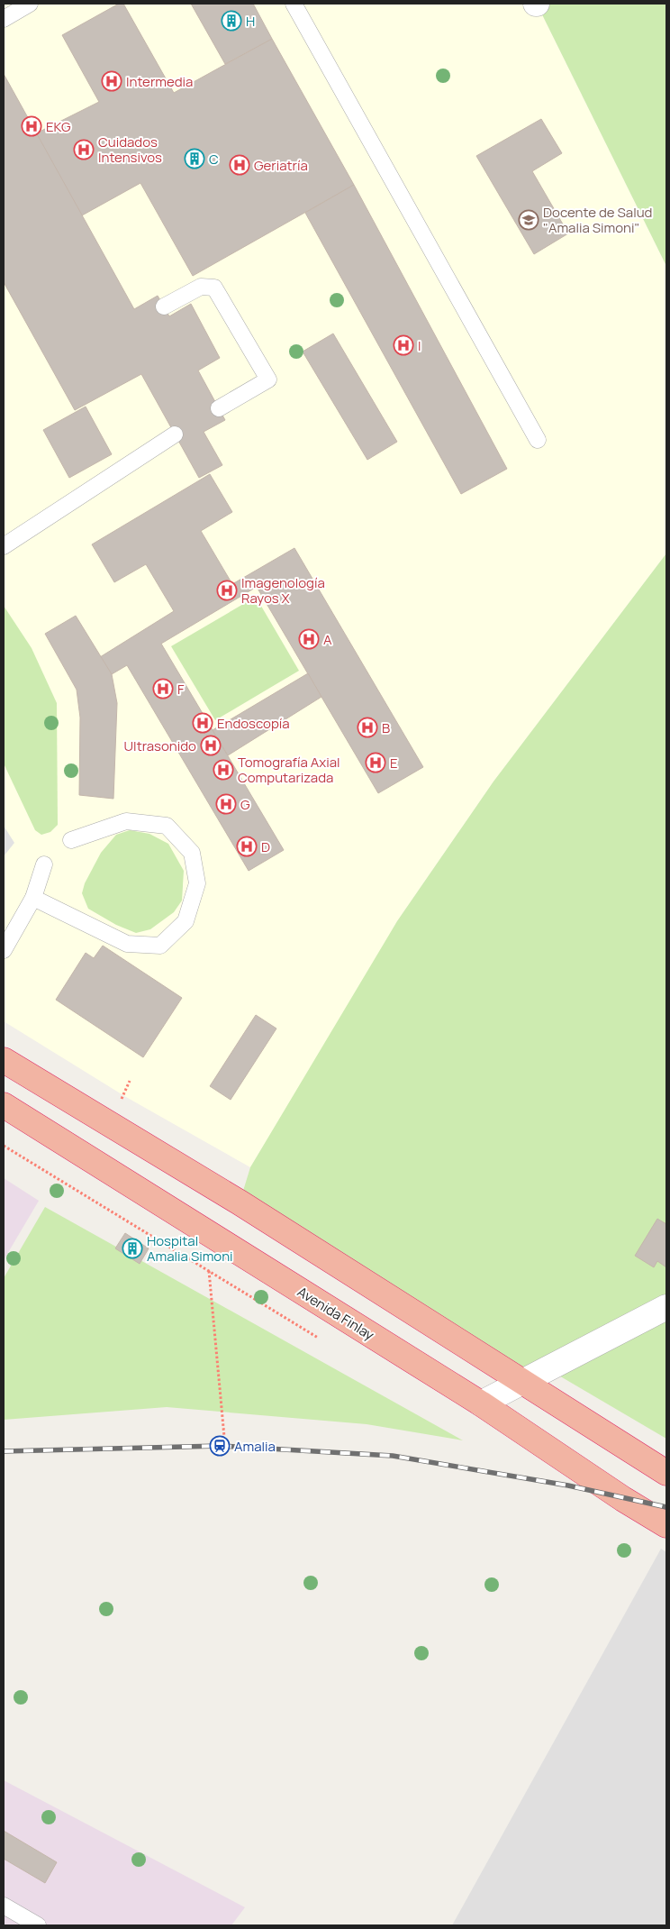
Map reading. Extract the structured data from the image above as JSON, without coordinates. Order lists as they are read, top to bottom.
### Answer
{
  "streets": {
    "highway": ["Avenida Finlay"]
  },
  "places": {
    "building": ["H", "C", "Hospital Amalia Simoni"],
    "hospital": [
      "Intermedia",
      "EKG",
      "Cuidados Intensivos",
      "Geriatría",
      "I",
      "Imagenología Rayos X",
      "A",
      "F",
      "Endoscopía",
      "B",
      "Ultrasonido",
      "E",
      "Tomografía Axial Computarizada",
      "G",
      "D"
    ],
    "school or university": ["Docente de Salud \"Amalia Simoni\""],
    "station": ["Amalia"]
  }
}
